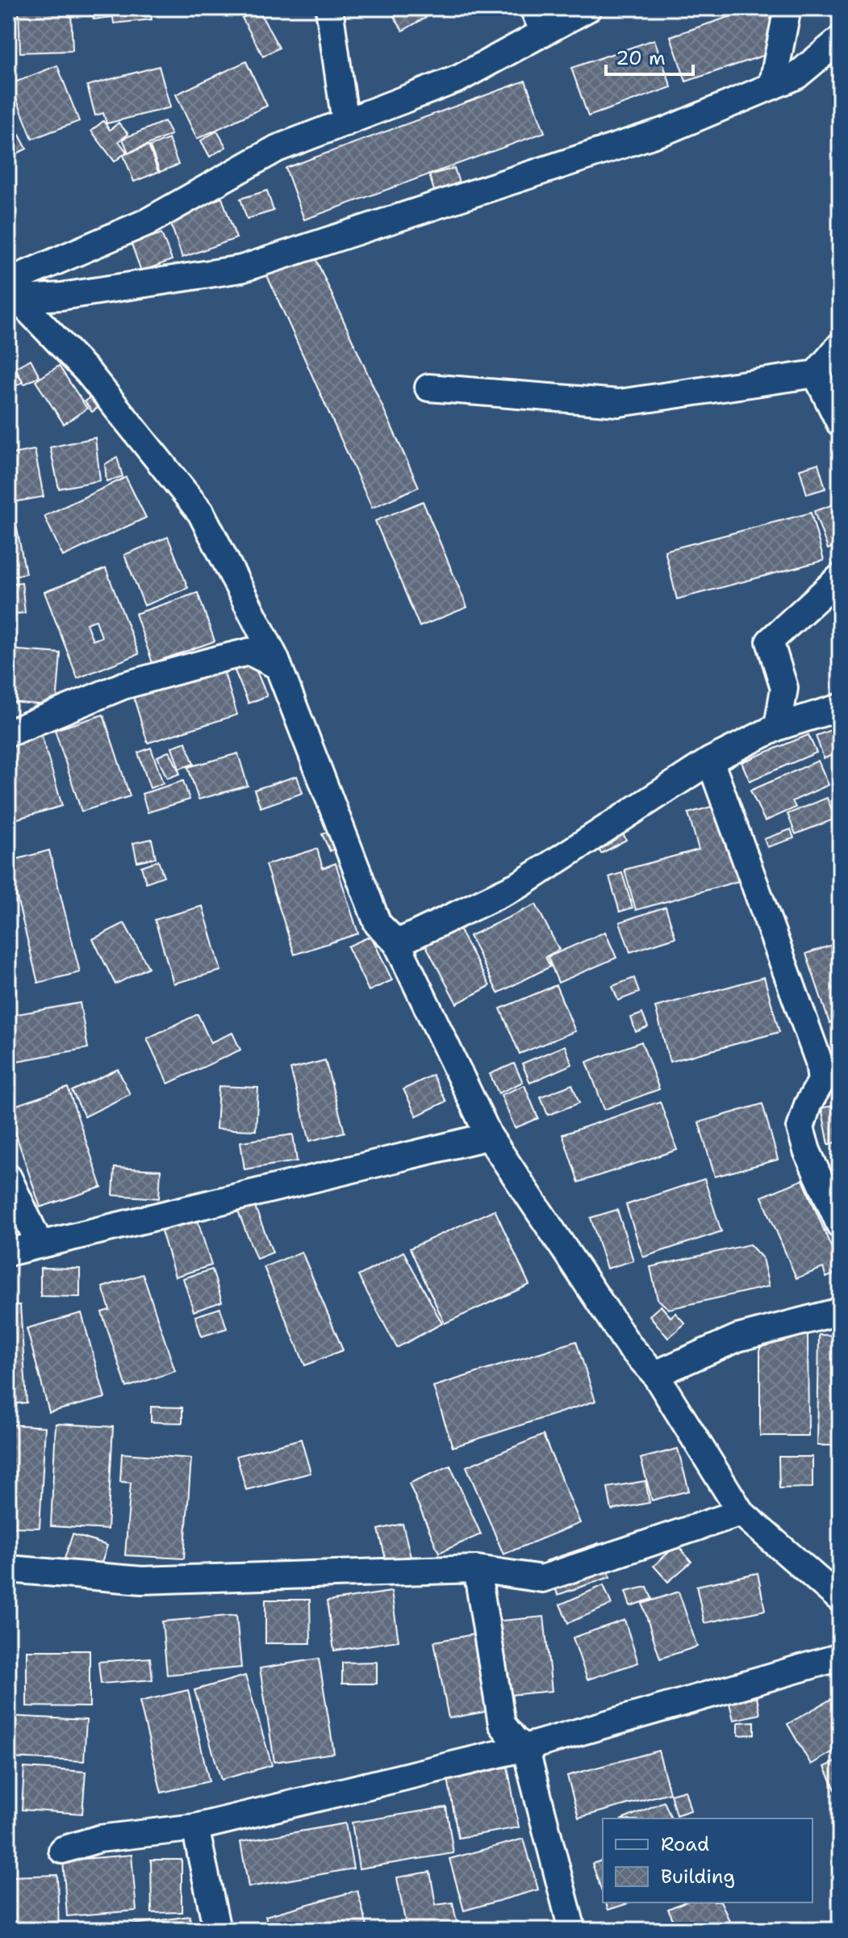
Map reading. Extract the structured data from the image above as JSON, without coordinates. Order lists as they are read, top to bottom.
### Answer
{
  "legend": ["Road", "Building"],
  "scale_bar": "20 m"
}
